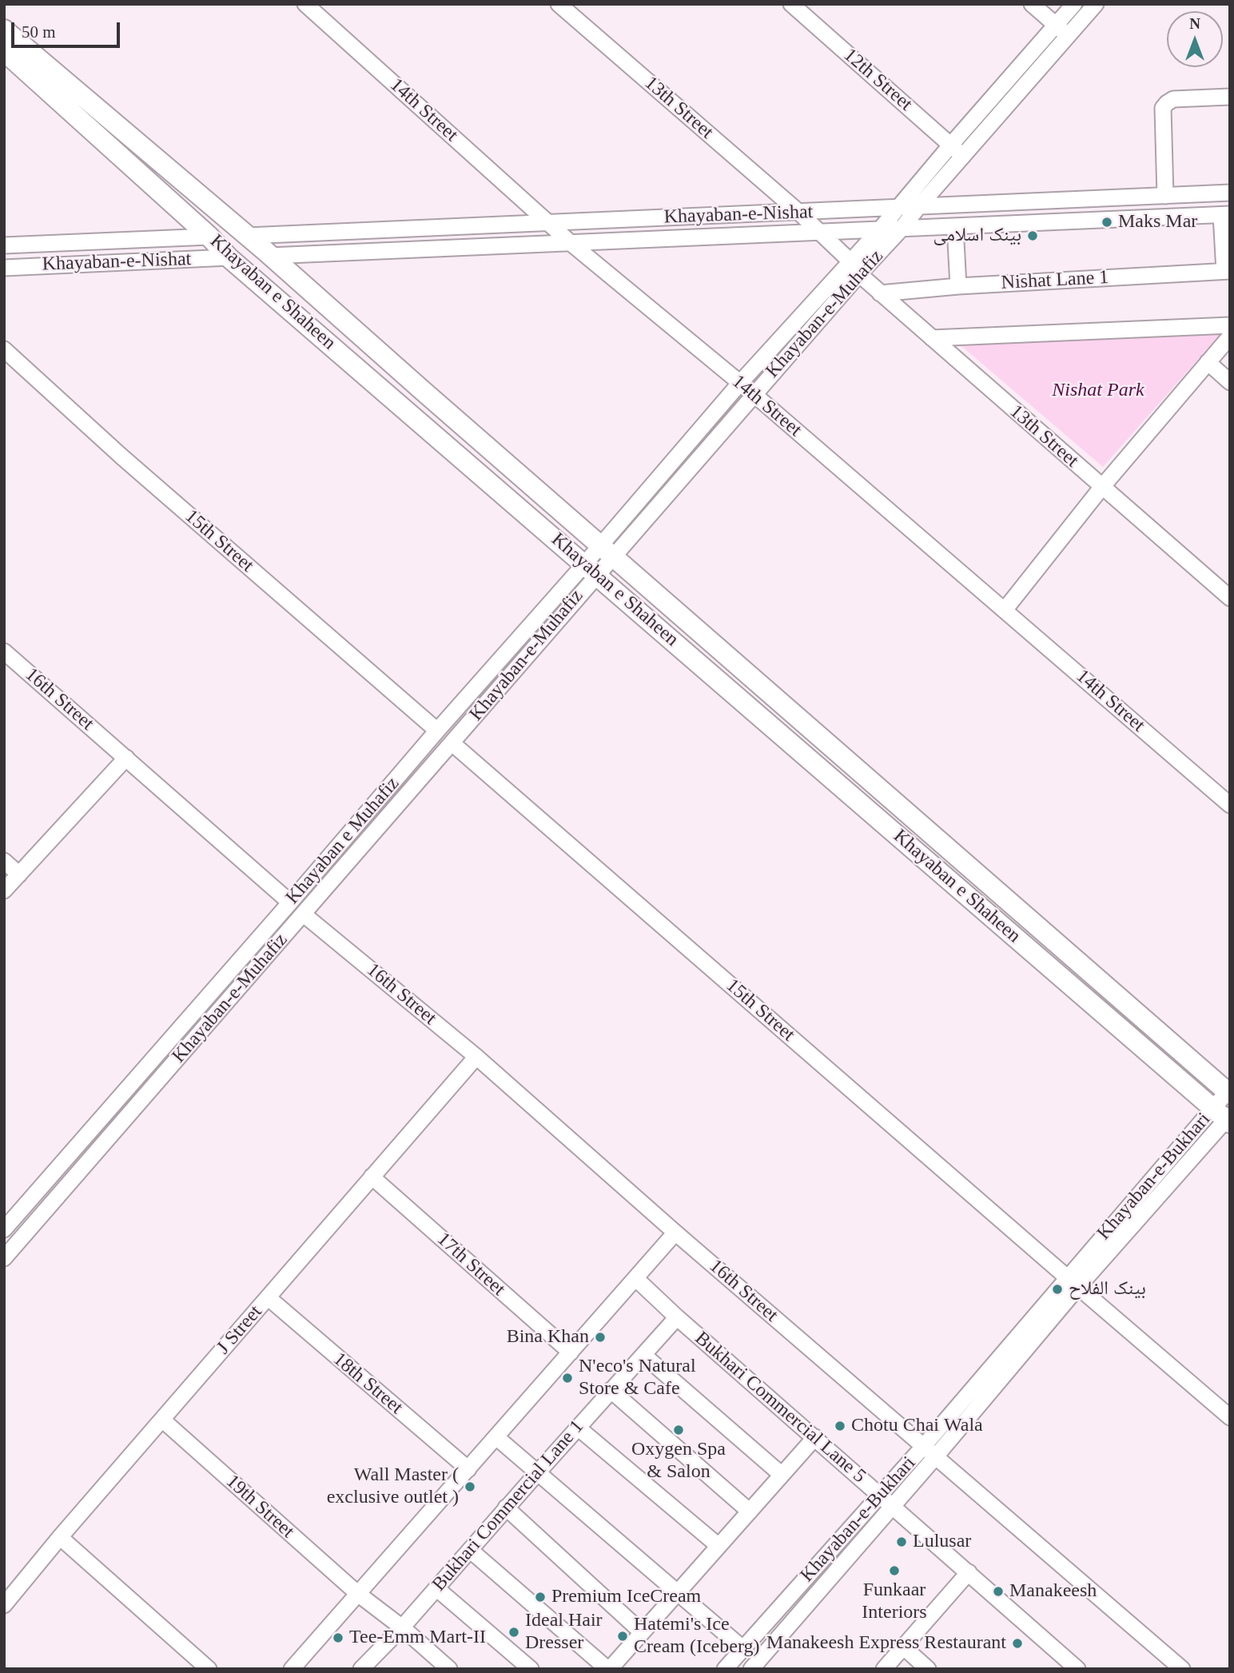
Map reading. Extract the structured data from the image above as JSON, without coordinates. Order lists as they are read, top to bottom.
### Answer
{
  "streets": {
    "main road": ["Khayaban e Shaheen"],
    "street": [
      "12th Street",
      "13th Street",
      "14th Street",
      "Khayaban-e-Nishat",
      "Nishat Lane 1",
      "Khayaban-e-Muhafiz",
      "15th Street",
      "16th Street",
      "Khayaban e Muhafiz",
      "Khayaban-e-Bukhari",
      "17th Street",
      "J Street",
      "18th Street",
      "Bukhari Commercial Lane 5",
      "Bukhari Commercial Lane 1",
      "19th Street"
    ]
  },
  "crossings": [
    ["12th Street", "Khayaban-e-Muhafiz"],
    ["13th Street", "Khayaban-e-Nishat"],
    ["13th Street", "Nishat Lane 1"],
    ["13th Street", "Khayaban-e-Muhafiz"],
    ["14th Street", "Khayaban-e-Nishat"],
    ["14th Street", "Khayaban-e-Muhafiz"],
    ["Khayaban-e-Nishat", "Khayaban e Shaheen"],
    ["Khayaban-e-Nishat", "Khayaban-e-Muhafiz"],
    ["Khayaban e Shaheen", "Khayaban-e-Muhafiz"],
    ["Khayaban e Shaheen", "Khayaban-e-Bukhari"],
    ["Khayaban-e-Muhafiz", "15th Street"],
    ["Khayaban-e-Muhafiz", "16th Street"],
    ["Khayaban-e-Muhafiz", "Khayaban e Muhafiz"],
    ["15th Street", "Khayaban e Muhafiz"],
    ["15th Street", "Khayaban-e-Bukhari"],
    ["16th Street", "Khayaban e Muhafiz"],
    ["16th Street", "Khayaban-e-Bukhari"],
    ["16th Street", "J Street"],
    ["Khayaban-e-Bukhari", "Bukhari Commercial Lane 5"],
    ["17th Street", "J Street"],
    ["J Street", "18th Street"],
    ["J Street", "19th Street"],
    ["Bukhari Commercial Lane 5", "Bukhari Commercial Lane 1"],
    ["Bukhari Commercial Lane 1", "19th Street"]
  ],
  "parks": ["Nishat Park"],
  "places": [
    "Maks Mar",
    "بینک اسلامی",
    "بینک الفلاح",
    "Bina Khan",
    "N'eco's Natural Store & Cafe",
    "Chotu Chai Wala",
    "Oxygen Spa & Salon",
    "Wall Master ( exclusive outlet )",
    "Lulusar",
    "Funkaar Interiors",
    "Manakeesh",
    "Premium IceCream",
    "Ideal Hair Dresser",
    "Hatemi's Ice Cream (Iceberg)",
    "Tee-Emm Mart-II",
    "Manakeesh Express Restaurant"
  ],
  "scale_bar": "50 m",
  "north": "top"
}
